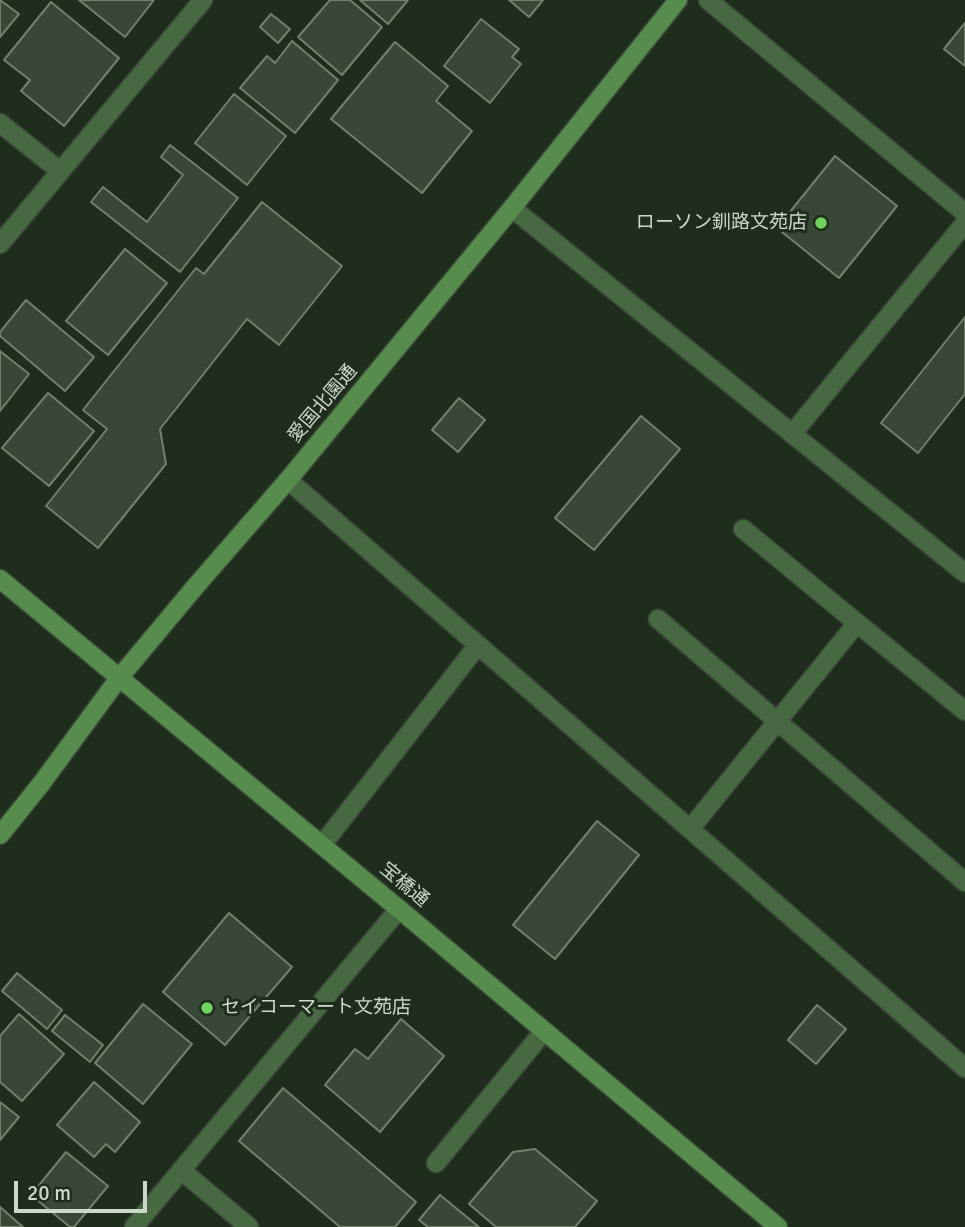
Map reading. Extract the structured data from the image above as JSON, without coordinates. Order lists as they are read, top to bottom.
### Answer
{
  "streets": {
    "street": ["愛国北園通", "宝橋通"]
  },
  "crossings": [
    ["愛国北園通", "宝橋通"]
  ],
  "places": ["ローソン釧路文苑店", "セイコーマート文苑店"],
  "scale_bar": "20 m"
}
